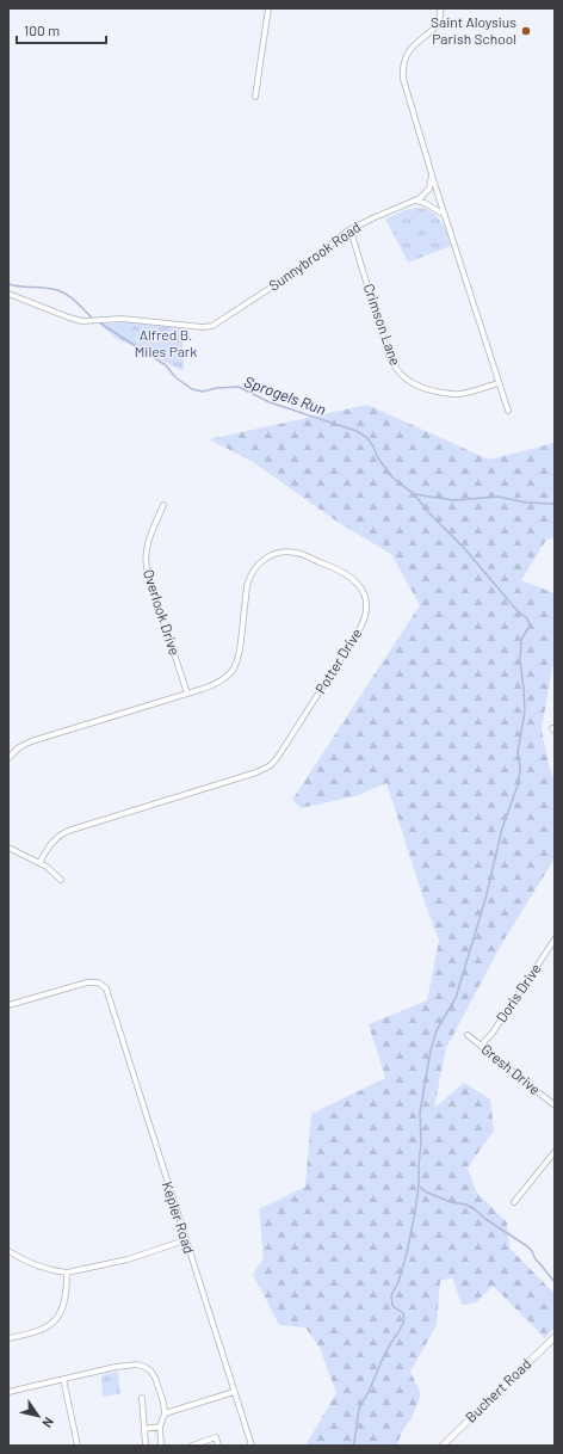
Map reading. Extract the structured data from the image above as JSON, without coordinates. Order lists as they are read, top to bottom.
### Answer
{
  "streets": {
    "street": [
      "Sunnybrook Road",
      "Crimson Lane",
      "Overlook Drive",
      "Potter Drive",
      "Doris Drive",
      "Gresh Drive",
      "Kepler Road",
      "Buchert Road"
    ]
  },
  "crossings": [
    ["Sunnybrook Road", "Crimson Lane"],
    ["Overlook Drive", "Potter Drive"],
    ["Doris Drive", "Gresh Drive"]
  ],
  "water": ["Sprogels Run"],
  "parks": ["Alfred B. Miles Park"],
  "places": ["Saint Aloysius Parish School"],
  "scale_bar": "100 m",
  "north": "bottom right"
}
